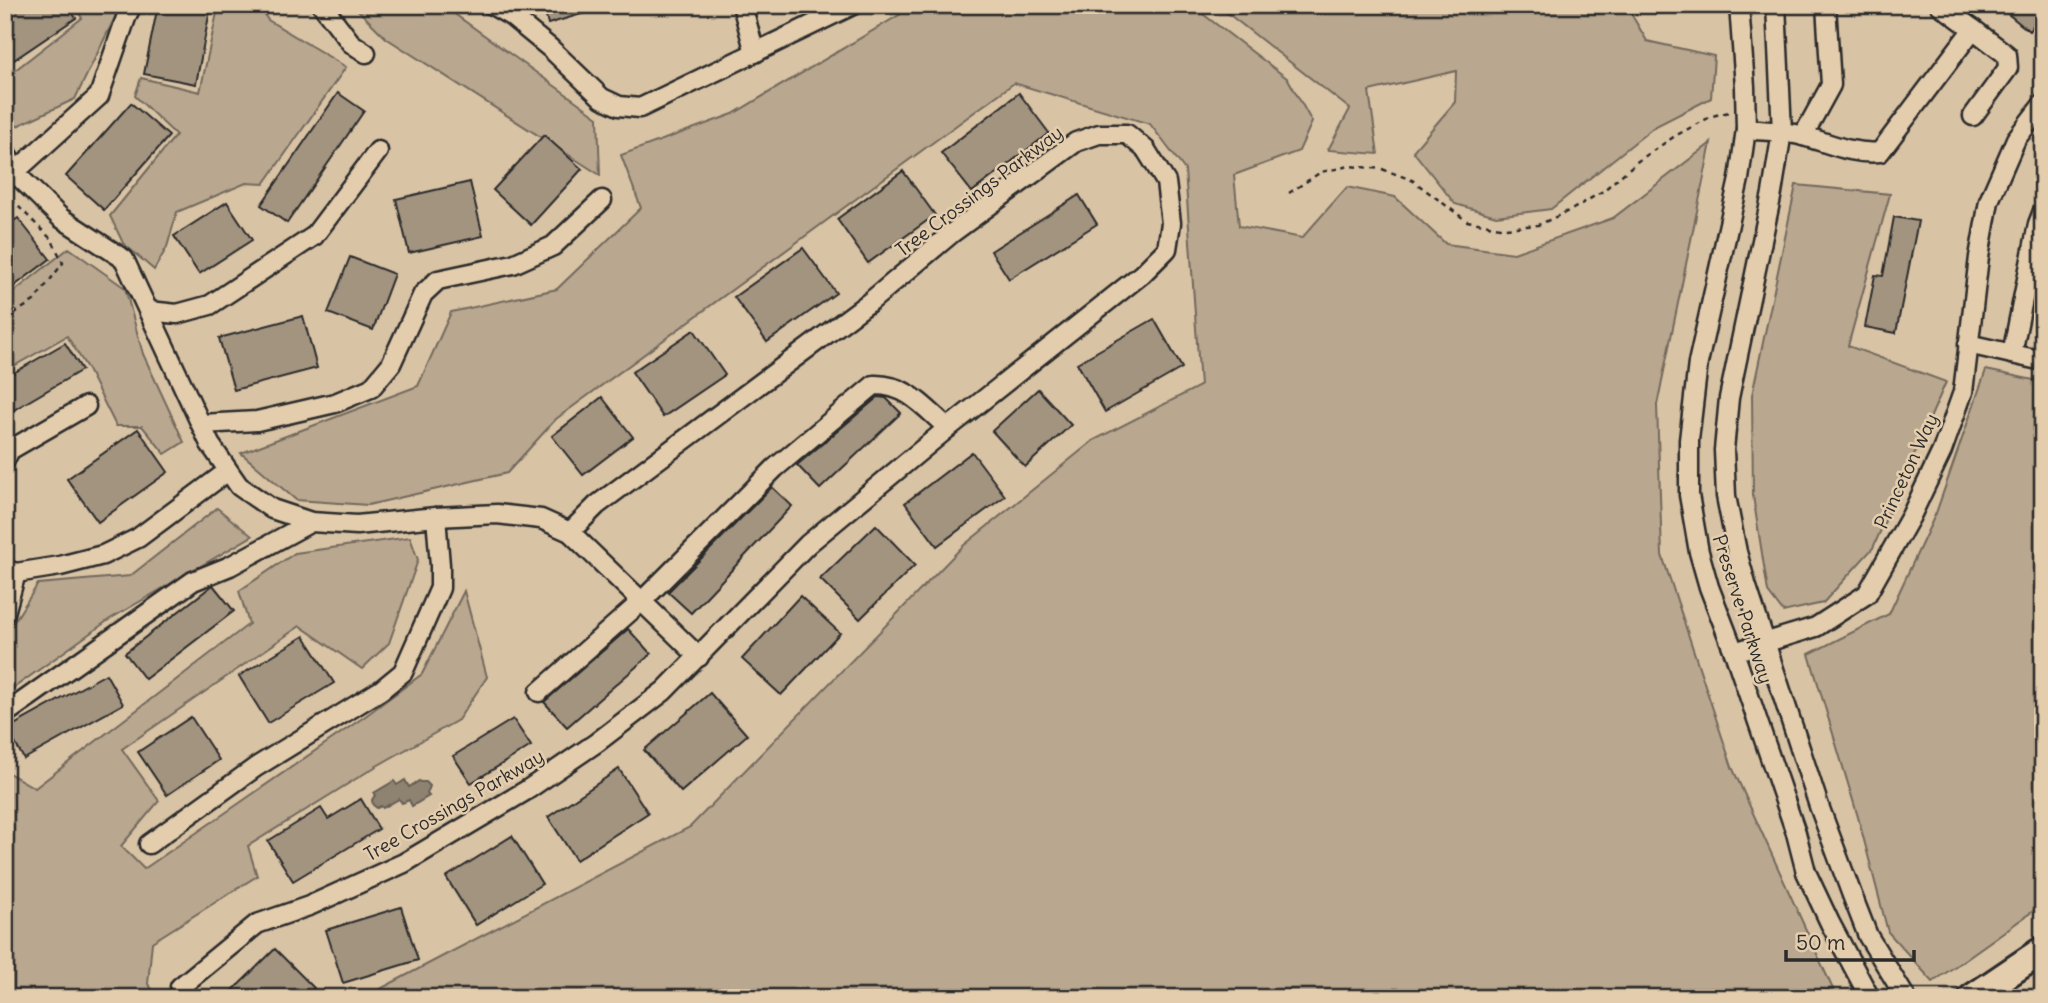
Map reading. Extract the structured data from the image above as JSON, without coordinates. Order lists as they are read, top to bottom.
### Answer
{
  "streets": {
    "street": ["Tree Crossings Parkway", "Princeton Way", "Preserve Parkway"]
  },
  "crossings": [
    ["Princeton Way", "Preserve Parkway"]
  ],
  "scale_bar": "50 m"
}
